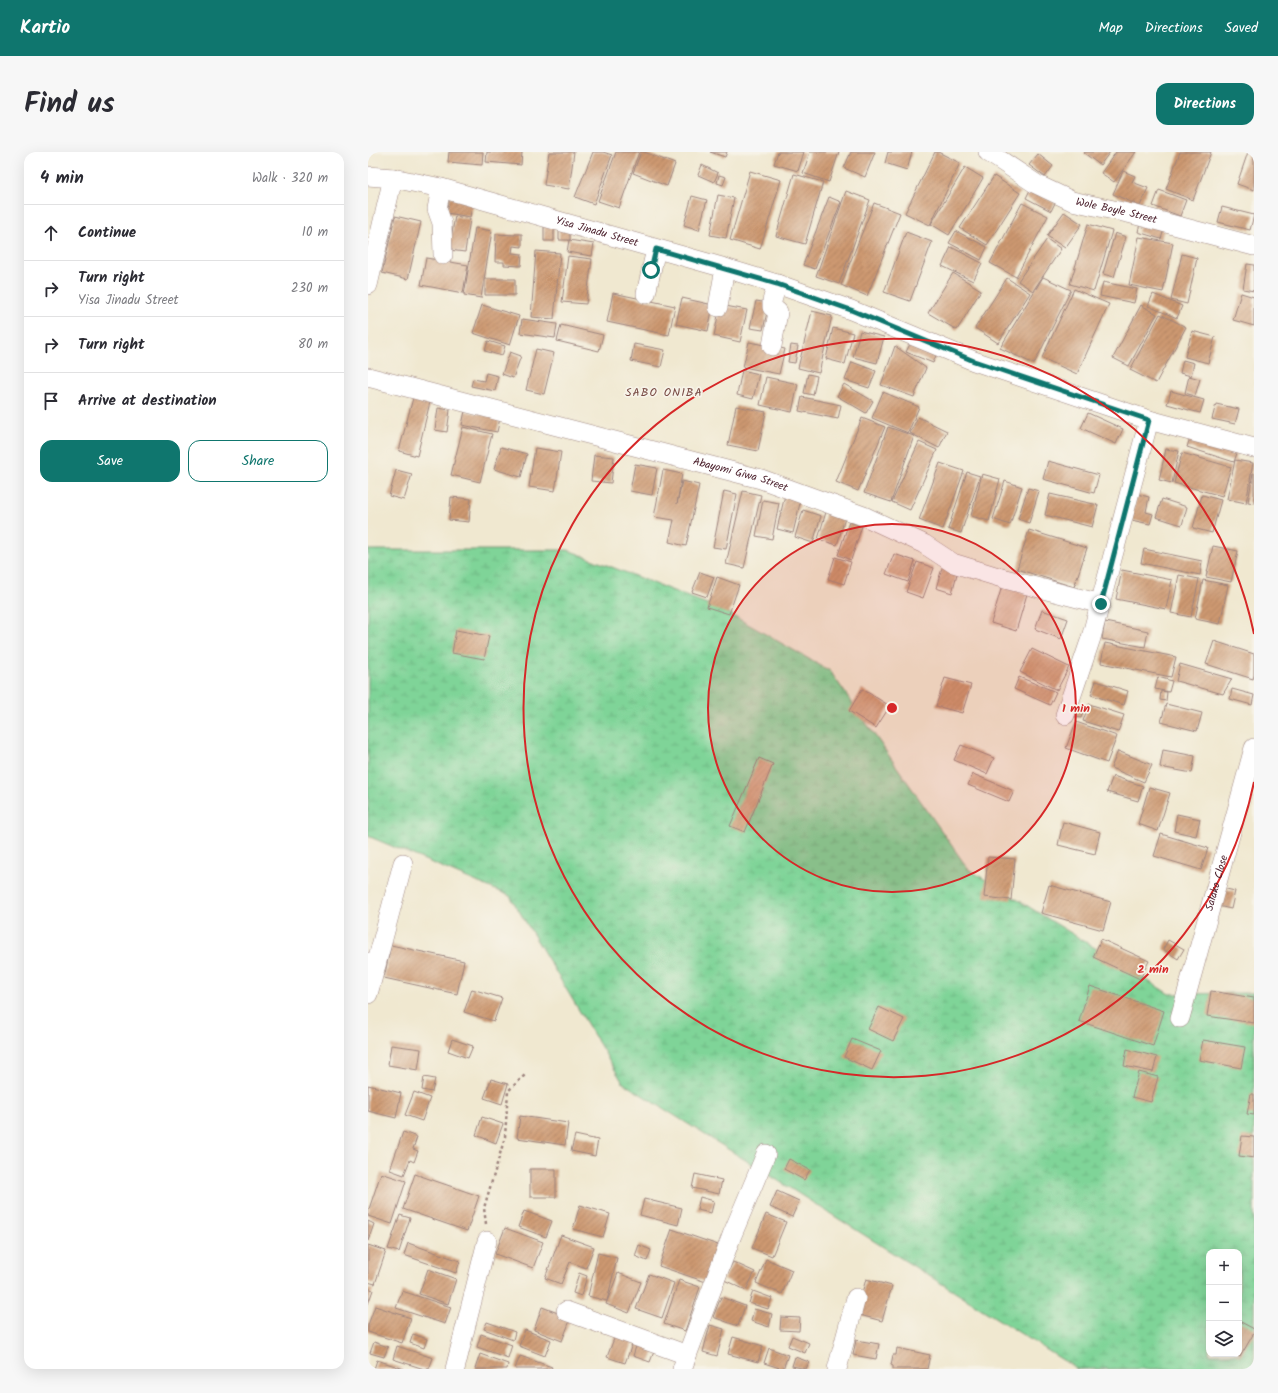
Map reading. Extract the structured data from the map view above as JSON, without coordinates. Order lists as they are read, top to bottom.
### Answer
{
  "streets": {
    "street": [
      "Wole Boyle Street",
      "Yisa Jinadu Street",
      "Abayomi Giwa Street",
      "Salako Close"
    ]
  },
  "districts": ["SABO ONIBA"],
  "page": {
    "header": "Kartio",
    "nav": ["Map", "Directions", "Saved"],
    "title": "Find us",
    "buttons": [
      "Directions",
      ["Save", "Share"]
    ],
    "heading": ["4 min", "Walk · 320 m"],
    "list": [
      ["Continue", "10 m"],
      ["Turn right", "Yisa Jinadu Street", "230 m"],
      ["Turn right", "80 m"],
      "Arrive at destination"
    ],
    "map_buttons": ["+", "−"]
  },
  "rings": ["1 min", "2 min"]
}
